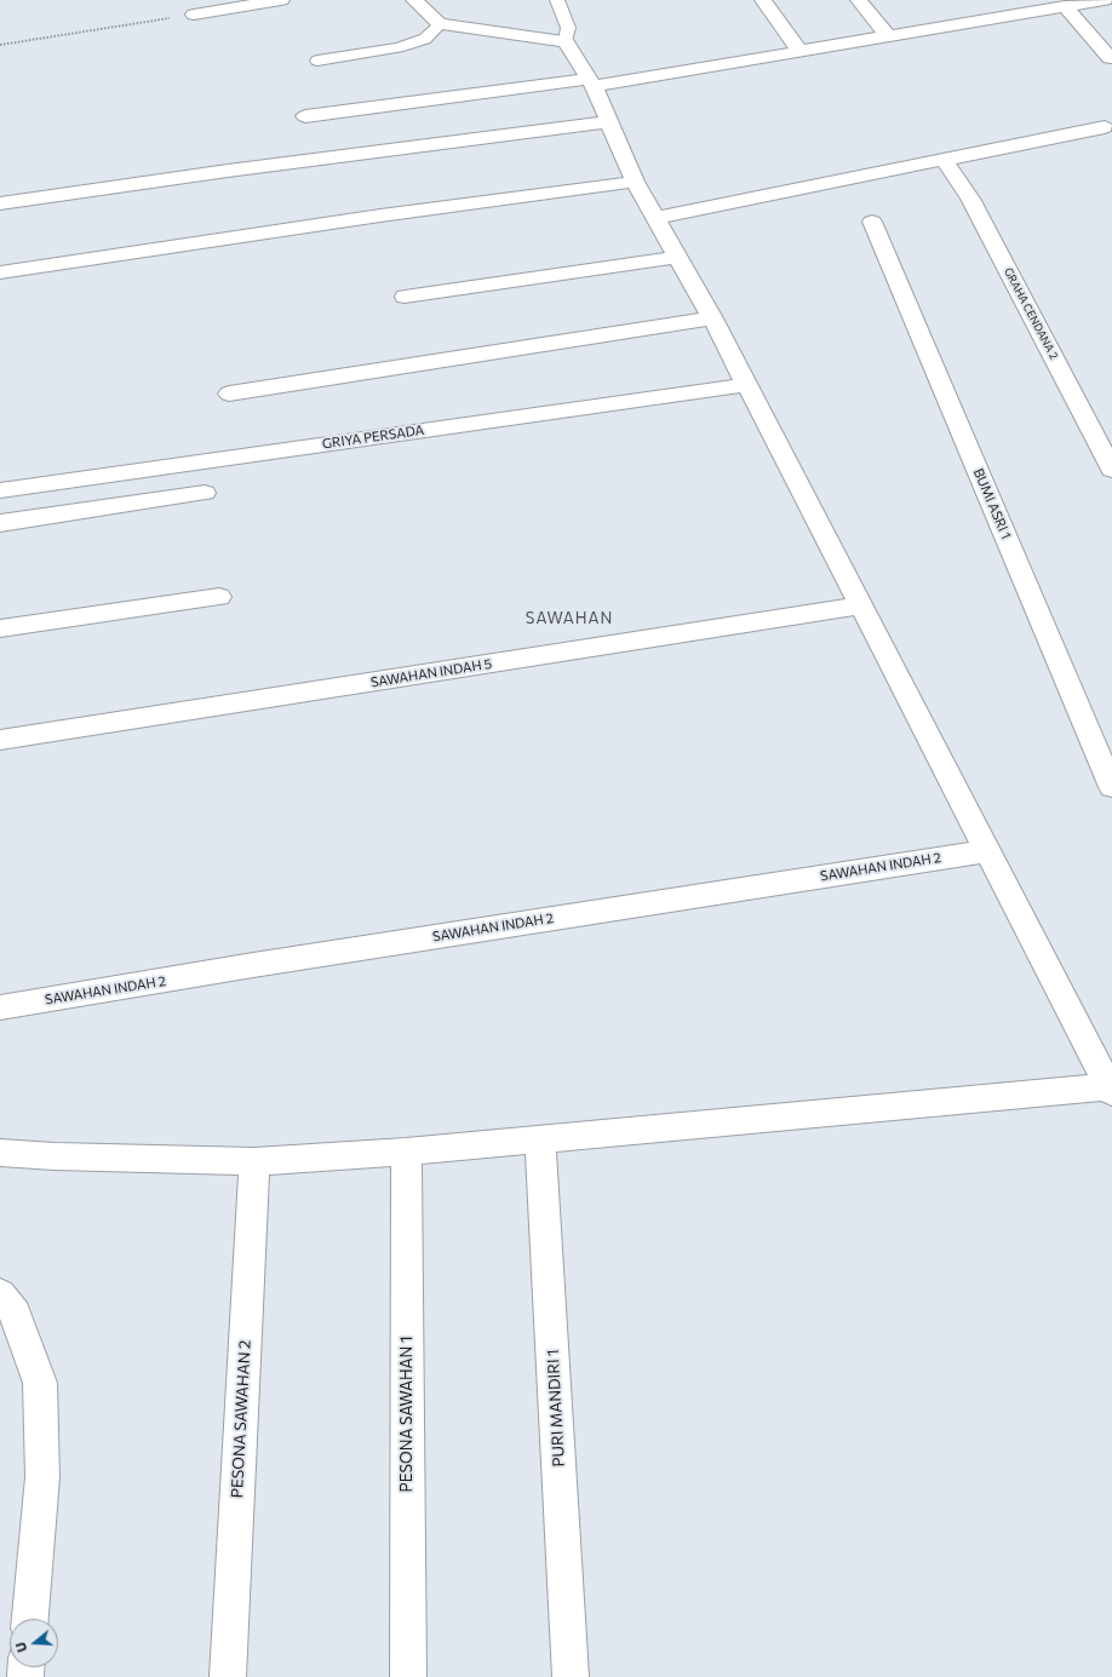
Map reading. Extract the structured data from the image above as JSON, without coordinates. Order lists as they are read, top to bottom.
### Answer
{
  "streets": {
    "street": [
      "GRAHA CENDANA 2",
      "GRIYA PERSADA",
      "BUMI ASRI 1",
      "SAWAHAN INDAH 5",
      "SAWAHAN INDAH 2",
      "PURI MANDIRI 1",
      "PESONA SAWAHAN 1",
      "PESONA SAWAHAN 2"
    ]
  },
  "districts": ["SAWAHAN"],
  "north": "left"
}
